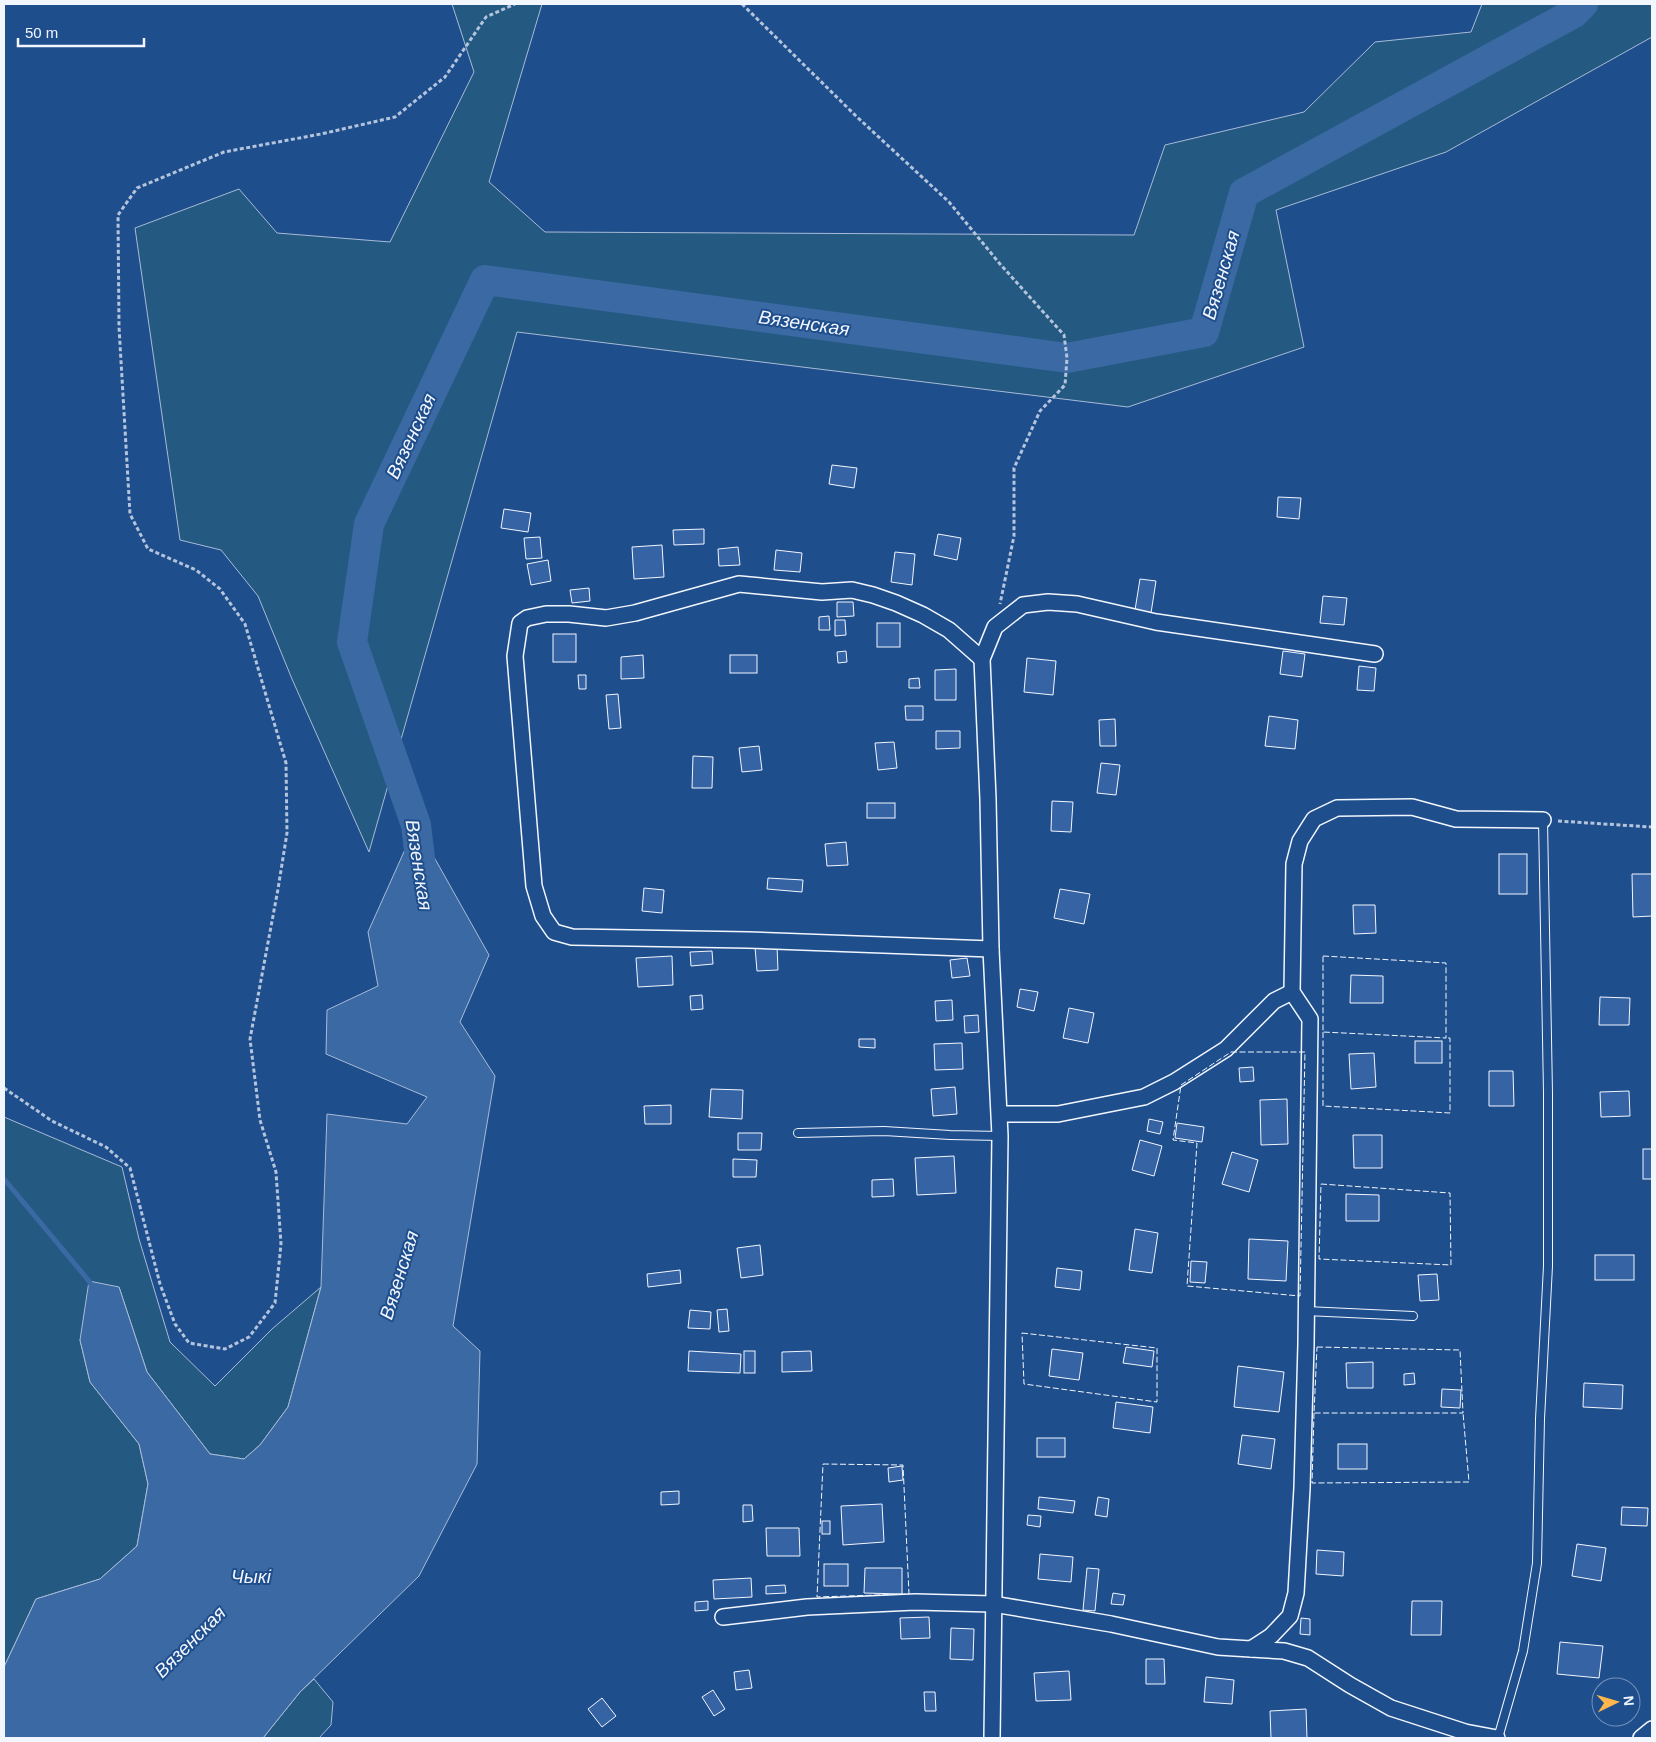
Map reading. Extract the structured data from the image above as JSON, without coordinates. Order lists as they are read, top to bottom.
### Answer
{
  "water": ["Вязенская", "Чыкі"],
  "scale_bar": "50 m",
  "north": "right"
}
